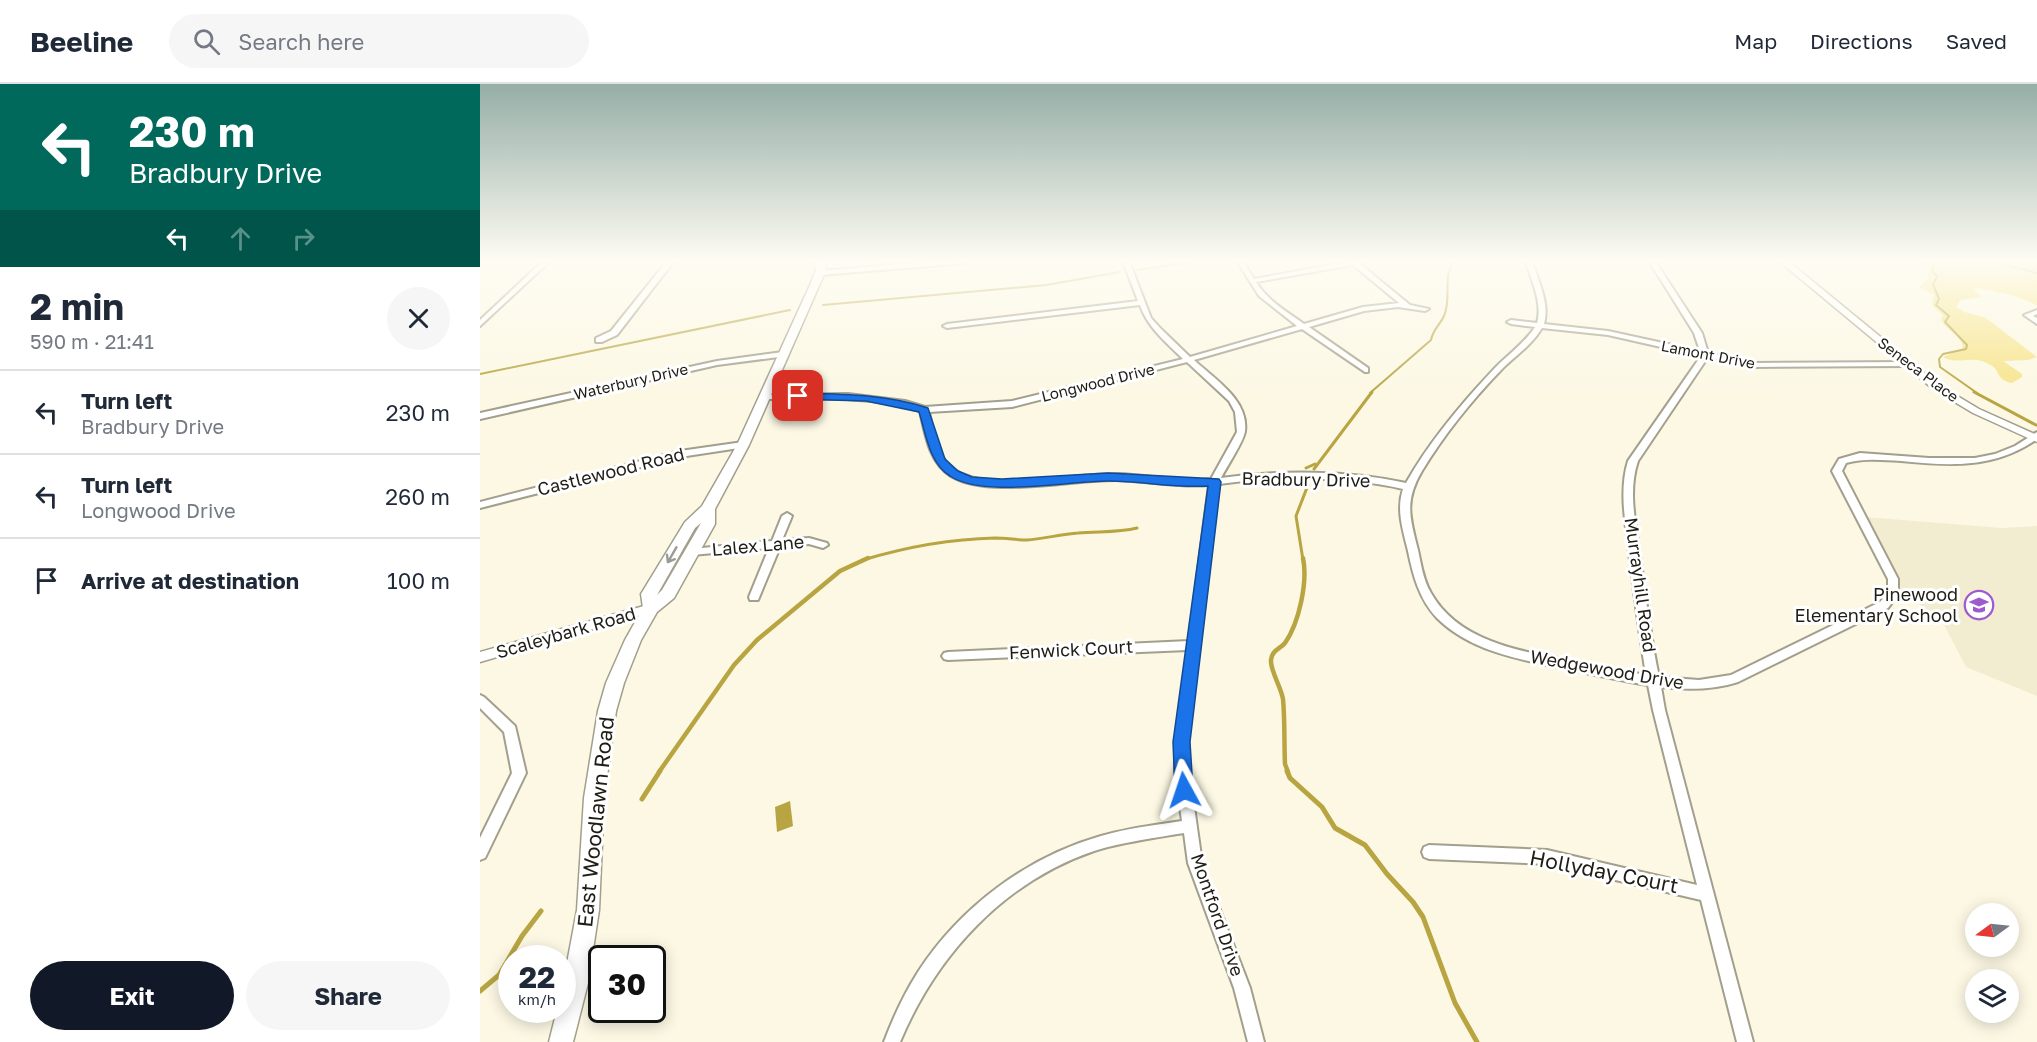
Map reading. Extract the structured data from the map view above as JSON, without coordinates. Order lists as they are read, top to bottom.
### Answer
{
  "streets": {
    "main road": ["East Woodlawn Road"],
    "street": [
      "Lamont Drive",
      "Seneca Place",
      "Waterbury Drive",
      "Longwood Drive",
      "Castlewood Road",
      "Bradbury Drive",
      "Lalex Lane",
      "Murrayhill Road",
      "Scaleybark Road",
      "Fenwick Court",
      "Wedgewood Drive",
      "Hollyday Court",
      "Montford Drive"
    ]
  },
  "crossings": [
    ["Lamont Drive", "Seneca Place"],
    ["Lamont Drive", "Murrayhill Road"],
    ["Lamont Drive", "Wedgewood Drive"],
    ["Seneca Place", "Wedgewood Drive"],
    ["Waterbury Drive", "East Woodlawn Road"],
    ["Longwood Drive", "Bradbury Drive"],
    ["Longwood Drive", "East Woodlawn Road"],
    ["Longwood Drive", "Montford Drive"],
    ["Castlewood Road", "East Woodlawn Road"],
    ["Bradbury Drive", "Wedgewood Drive"],
    ["Bradbury Drive", "Montford Drive"],
    ["Lalex Lane", "East Woodlawn Road"],
    ["Murrayhill Road", "Wedgewood Drive"],
    ["Murrayhill Road", "Hollyday Court"],
    ["Scaleybark Road", "East Woodlawn Road"],
    ["Fenwick Court", "Montford Drive"]
  ],
  "places": {
    "school or university": ["Pinewood Elementary School"]
  },
  "north": "left",
  "page": {
    "header": "Beeline",
    "search": "Search here",
    "nav": ["Map", "Directions", "Saved"],
    "turn": ["230 m", "Bradbury Drive"],
    "heading": ["2 min", "590 m · 21:41"],
    "list": [
      {
        "name": "Turn left",
        "note": "Bradbury Drive",
        "value": "230 m"
      },
      {
        "name": "Turn left",
        "note": "Longwood Drive",
        "value": "260 m"
      },
      {
        "name": "Arrive at destination",
        "value": "100 m"
      }
    ],
    "speed": "22 km/h",
    "limit": "30",
    "buttons": ["Exit", "Share"]
  }
}
